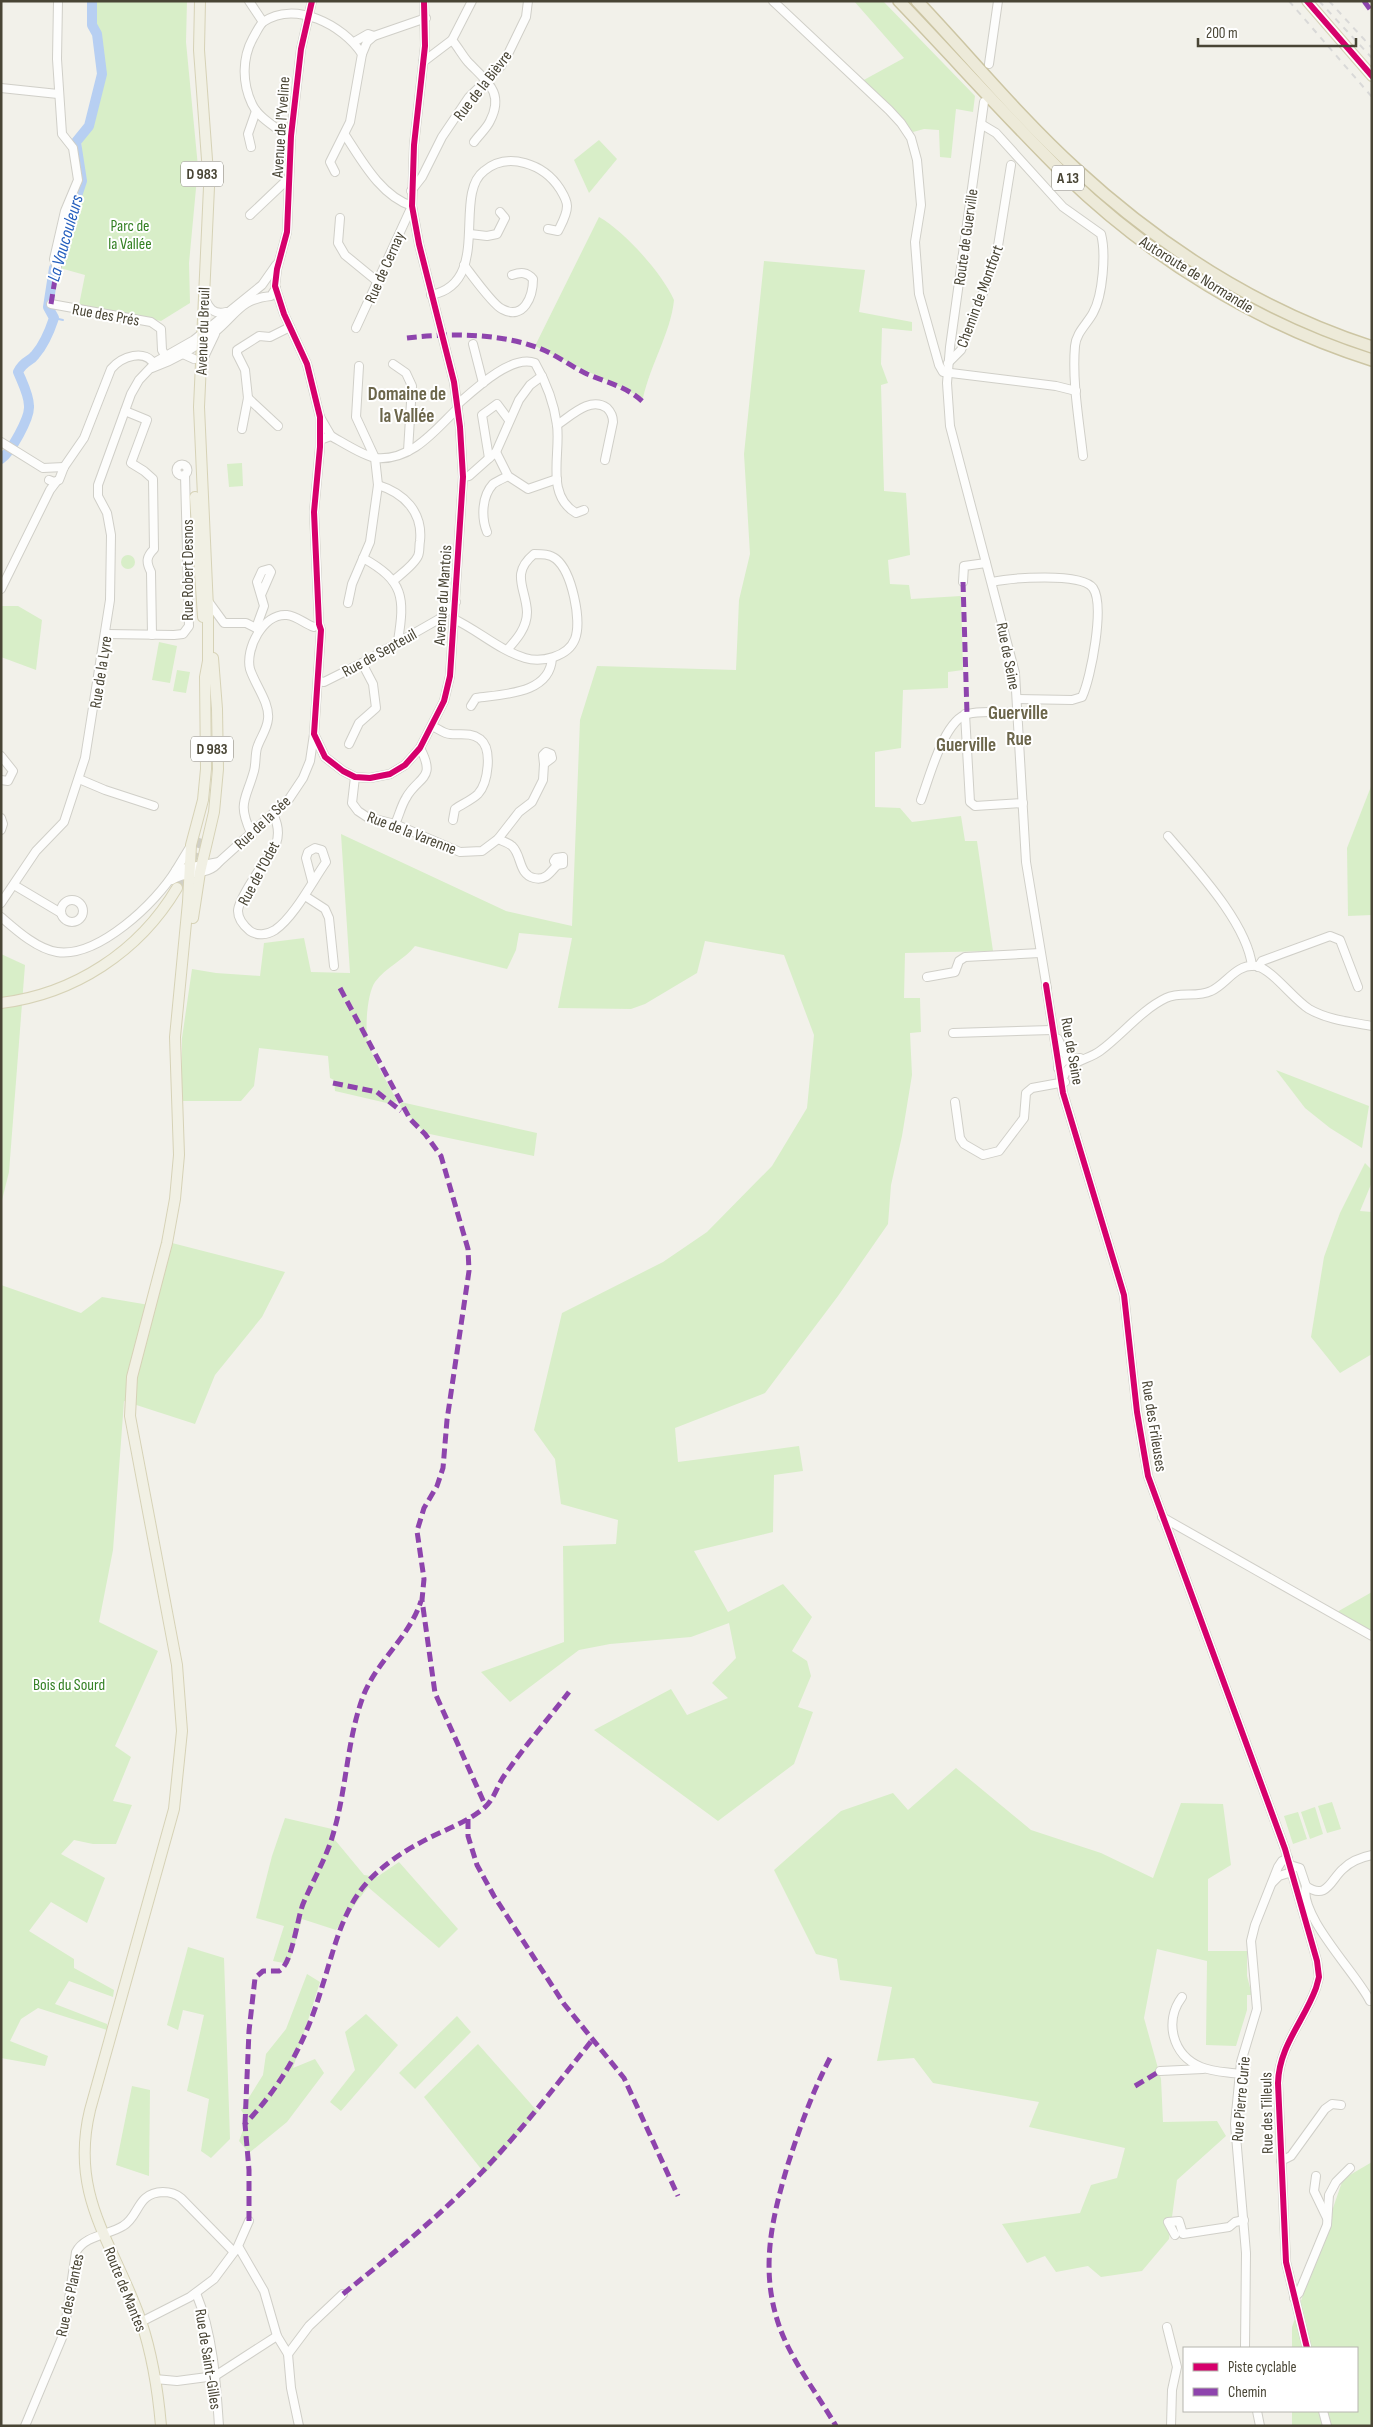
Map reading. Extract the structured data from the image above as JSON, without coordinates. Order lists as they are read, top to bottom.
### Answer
{
  "streets": {
    "highway": ["A 13", "Autoroute de Normandie"],
    "main road": ["D 983", "Avenue du Breuil", "Route de Mantes"],
    "street": [
      "Rue de la Bièvre",
      "Avenue de l'Yveline",
      "Route de Guerville",
      "Rue de Cernay",
      "Chemin de Montfort",
      "Rue des Prés",
      "Rue Robert Desnos",
      "Avenue du Mantois",
      "Rue de Septeuil",
      "Rue de Seine",
      "Rue de la Lyre",
      "Rue de la Sée",
      "Rue de la Varenne",
      "Rue de l'Odet",
      "Rue des Frileuses",
      "Rue Pierre Curie",
      "Rue des Tilleuls",
      "Rue des Plantes",
      "Rue de Saint-Gilles"
    ]
  },
  "crossings": [
    ["Avenue de l'Yveline", "D 983"],
    ["Avenue de l'Yveline", "Avenue du Breuil"],
    ["D 983", "Avenue du Breuil"],
    ["Route de Guerville", "Chemin de Montfort"],
    ["Route de Guerville", "Rue de Seine"],
    ["Rue de Cernay", "Avenue du Mantois"],
    ["Rue Robert Desnos", "Rue de la Lyre"],
    ["Avenue du Mantois", "Rue de Septeuil"],
    ["Avenue du Mantois", "Rue de la Varenne"],
    ["Rue de Seine", "Rue des Frileuses"],
    ["Rue de la Sée", "Rue de l'Odet"],
    ["Rue des Frileuses", "Rue Pierre Curie"],
    ["Rue des Frileuses", "Rue des Tilleuls"],
    ["Rue Pierre Curie", "Rue des Tilleuls"],
    ["Route de Mantes", "Rue des Plantes"]
  ],
  "districts": [
    "Domaine de la Vallée",
    "Guerville",
    "Rue",
    "Guerville"
  ],
  "water": ["La Vaucouleurs"],
  "parks": ["Parc de la Vallée", "Bois du Sourd"],
  "legend": ["Piste cyclable", "Chemin"],
  "scale_bar": "200 m"
}
